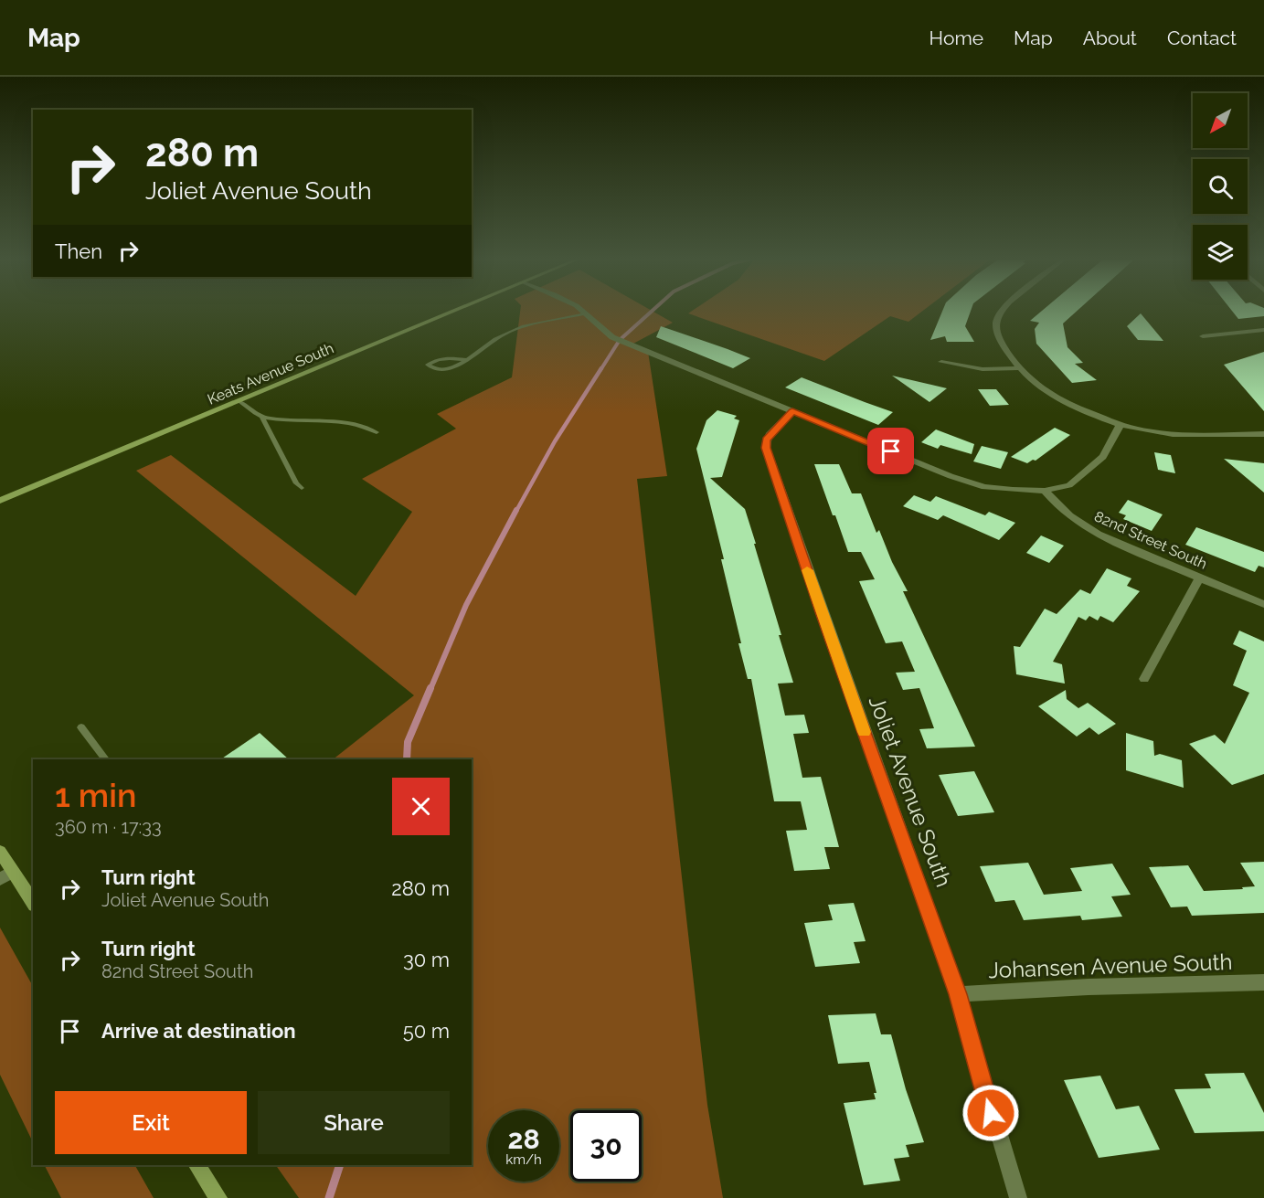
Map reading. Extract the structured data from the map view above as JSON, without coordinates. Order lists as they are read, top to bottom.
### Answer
{
  "streets": {
    "main road": ["Keats Avenue South"],
    "street": ["82nd Street South", "Joliet Avenue South", "Johansen Avenue South"]
  },
  "crossings": [
    ["Joliet Avenue South", "Johansen Avenue South"]
  ],
  "north": "bottom left",
  "page": {
    "header": "Map",
    "nav": [
      "Home",
      "Map",
      "About",
      "Contact"
    ],
    "turn": ["280 m", "Joliet Avenue South"],
    "then": "Then",
    "heading": ["1 min", "360 m · 17:33"],
    "list": [
      {
        "name": "Turn right",
        "note": "Joliet Avenue South",
        "value": "280 m"
      },
      {
        "name": "Turn right",
        "note": "82nd Street South",
        "value": "30 m"
      },
      {
        "name": "Arrive at destination",
        "value": "50 m"
      }
    ],
    "buttons": ["Exit", "Share"],
    "speed": "28 km/h",
    "limit": "30"
  }
}
